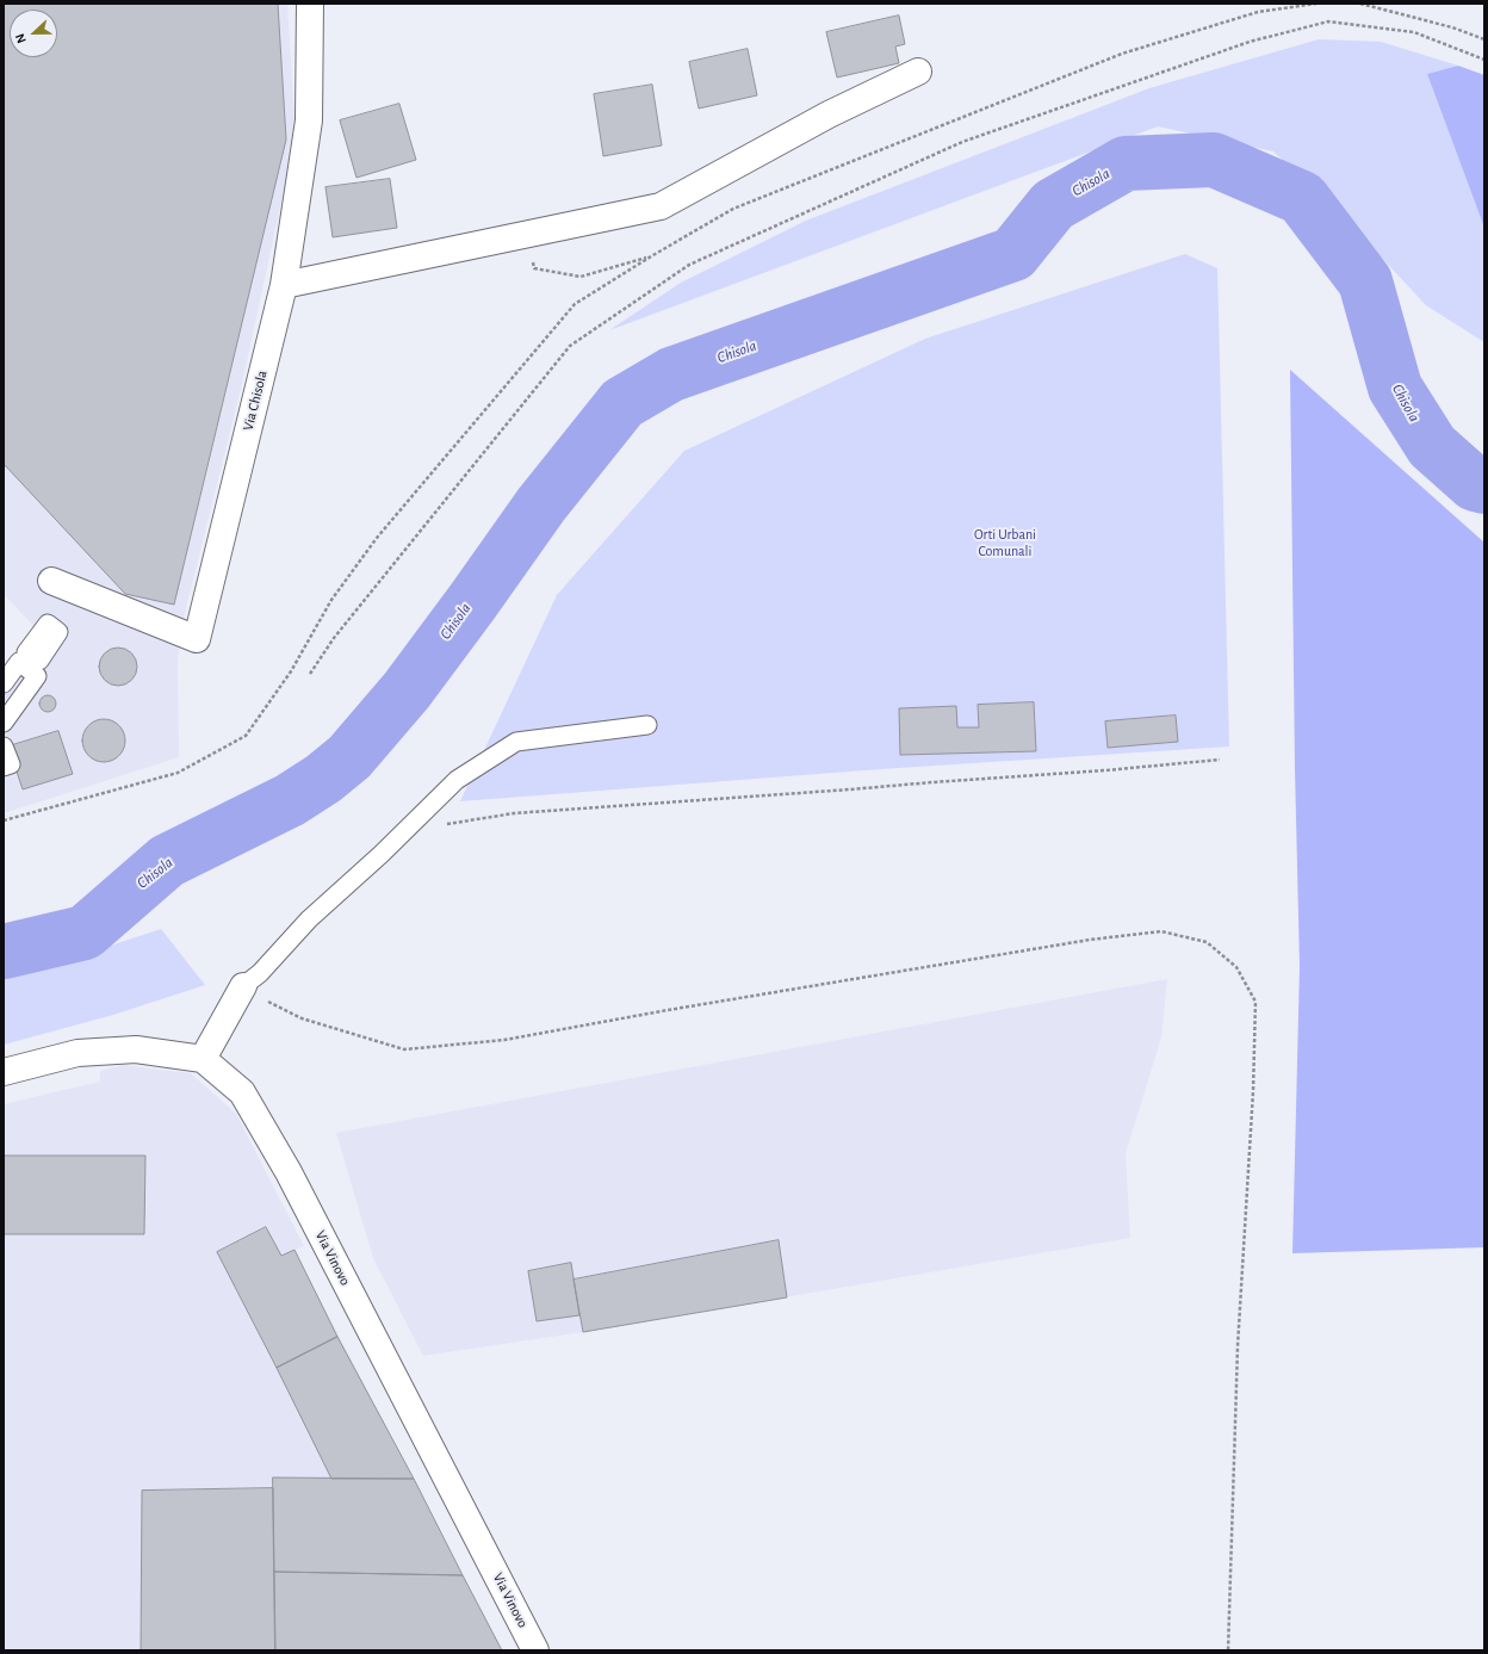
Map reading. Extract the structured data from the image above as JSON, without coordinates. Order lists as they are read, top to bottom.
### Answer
{
  "streets": {
    "street": ["Via Chisola", "Via Vinovo"]
  },
  "water": ["Chisola"],
  "parks": ["Orti Urbani Comunali"],
  "north": "left"
}
